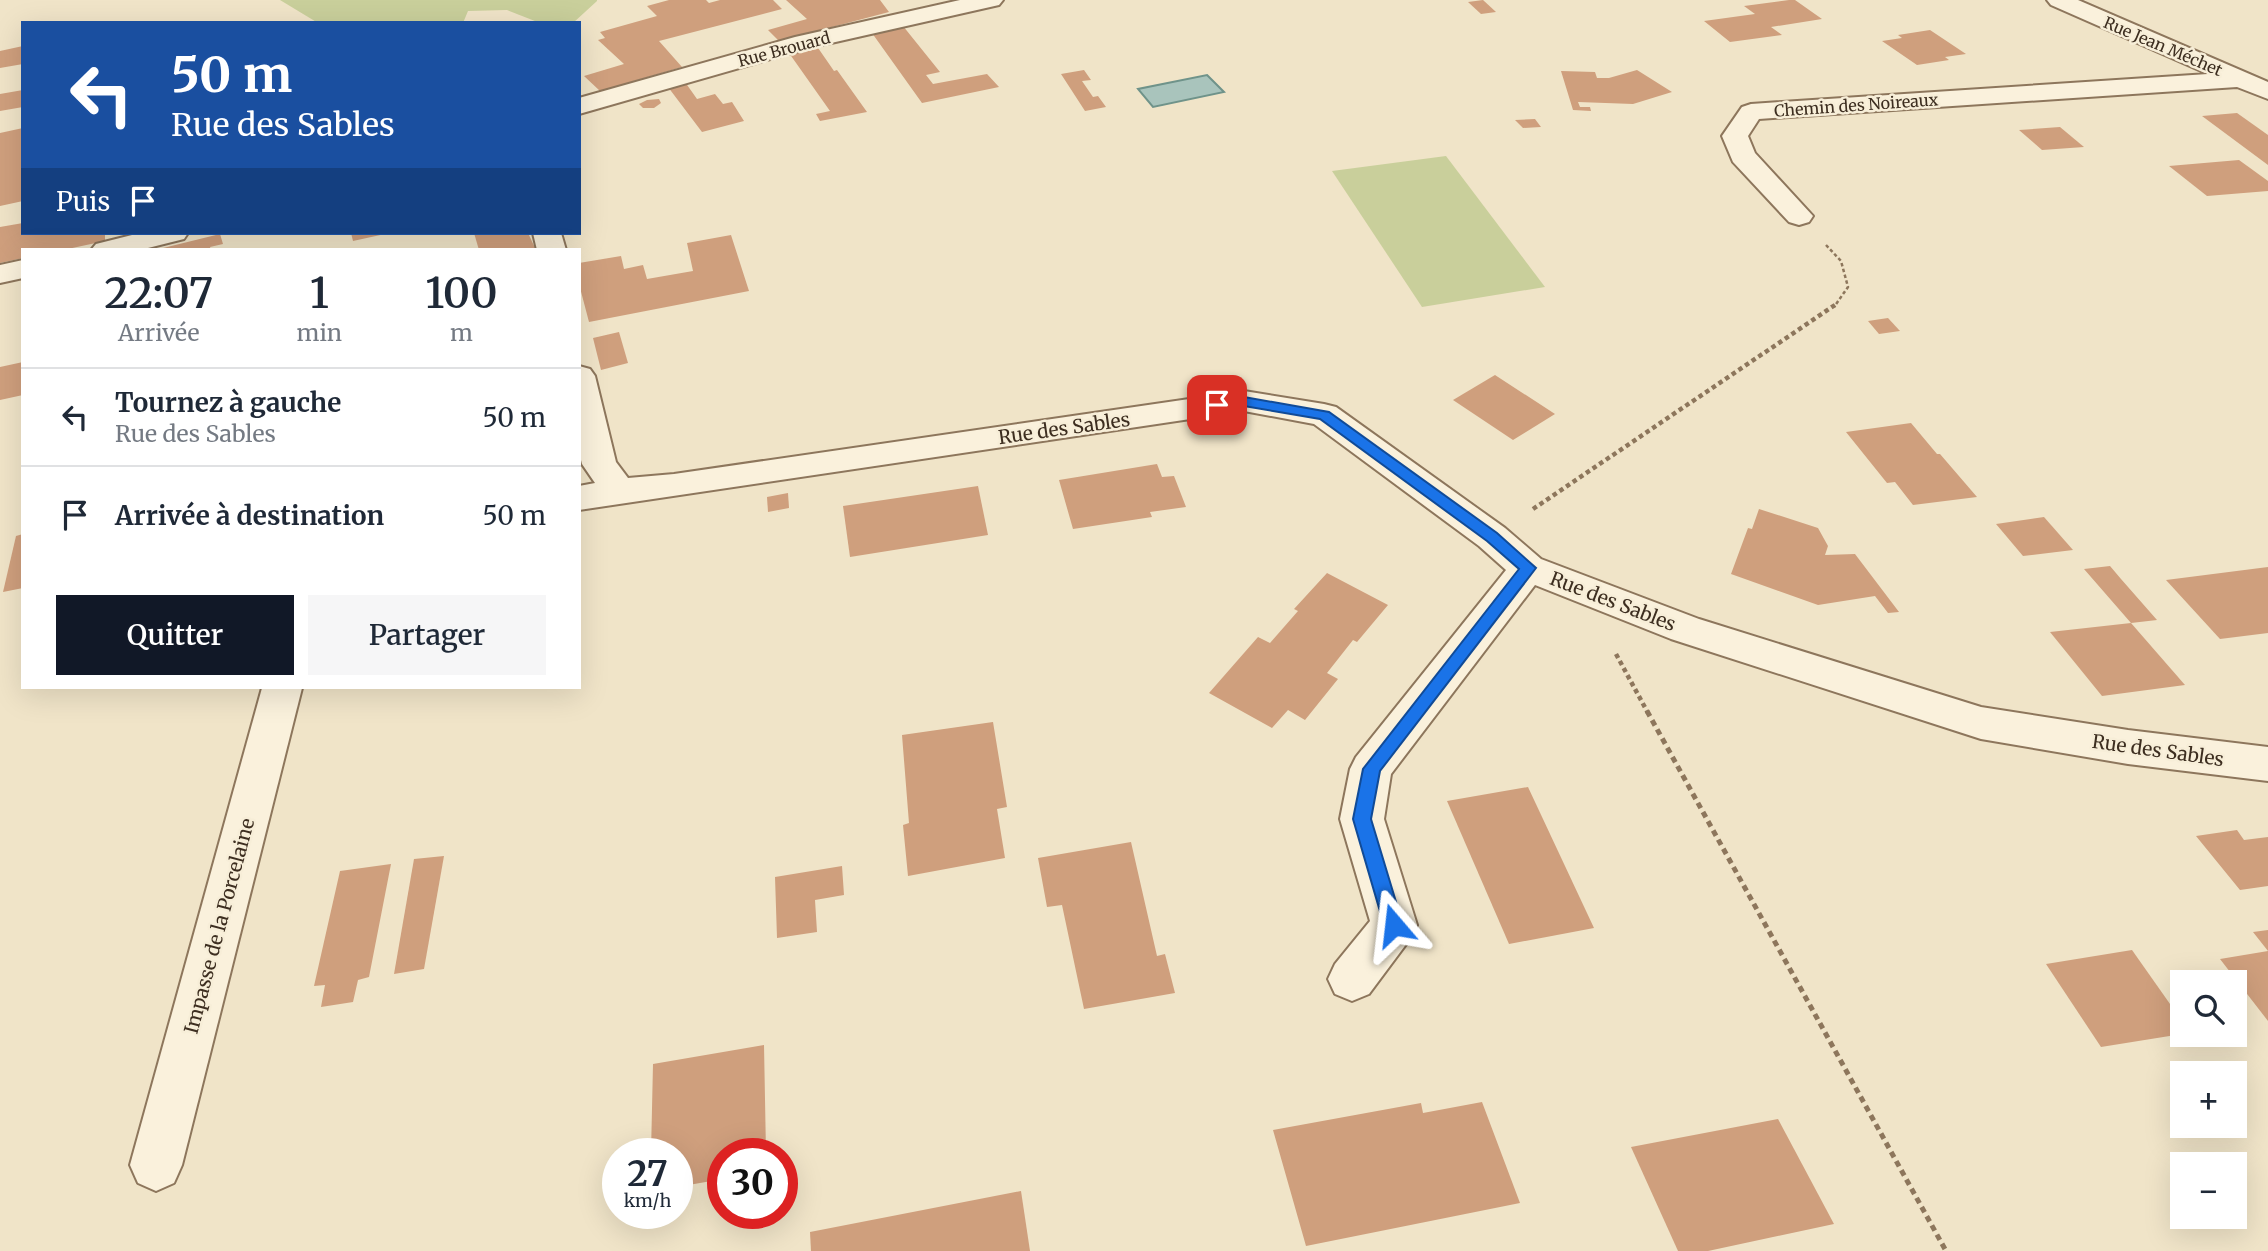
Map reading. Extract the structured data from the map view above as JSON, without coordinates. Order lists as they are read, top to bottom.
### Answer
{
  "streets": {
    "street": [
      "Rue Jean Méchet",
      "Rue Brouard",
      "Chemin des Noireaux",
      "Rue des Sables",
      "Impasse de la Porcelaine"
    ]
  },
  "crossings": [
    ["Rue Jean Méchet", "Chemin des Noireaux"]
  ],
  "page": {
    "turn": ["50 m", "Rue des Sables"],
    "then": "Puis",
    "eta": [
      "22:07",
      "Arrivée",
      "1",
      "min",
      "100",
      "m"
    ],
    "list": [
      {
        "name": "Tournez à gauche",
        "note": "Rue des Sables",
        "value": "50 m"
      },
      {
        "name": "Arrivée à destination",
        "value": "50 m"
      }
    ],
    "buttons": ["Quitter", "Partager"],
    "map_buttons": ["+", "−"],
    "speed": "27 km/h",
    "limit": "30"
  }
}
